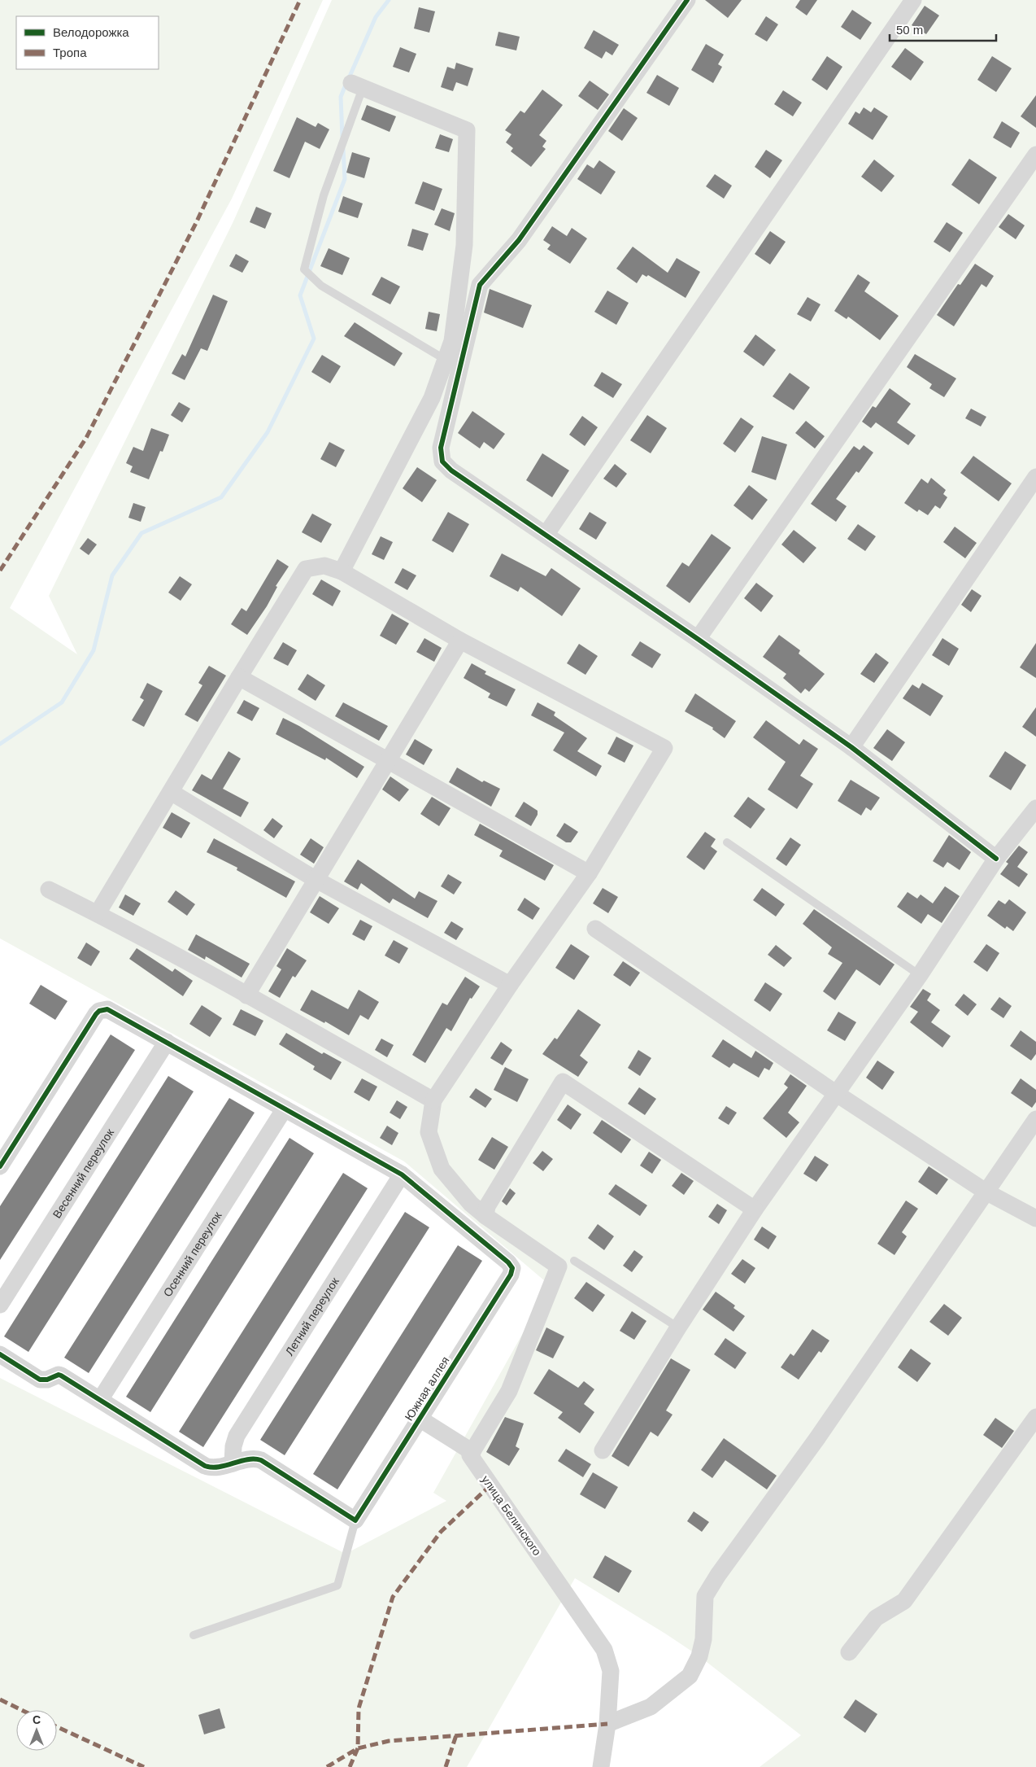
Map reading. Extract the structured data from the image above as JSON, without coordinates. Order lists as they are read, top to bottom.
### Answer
{
  "streets": {
    "street": [
      "Весенний переулок",
      "Осенний переулок",
      "Летний переулок",
      "Южная аллея",
      "улица Белинского"
    ]
  },
  "crossings": [
    ["Летний переулок", "Южная аллея"]
  ],
  "legend": ["Велодорожка", "Тропа"],
  "scale_bar": "50 m",
  "north": "top"
}
